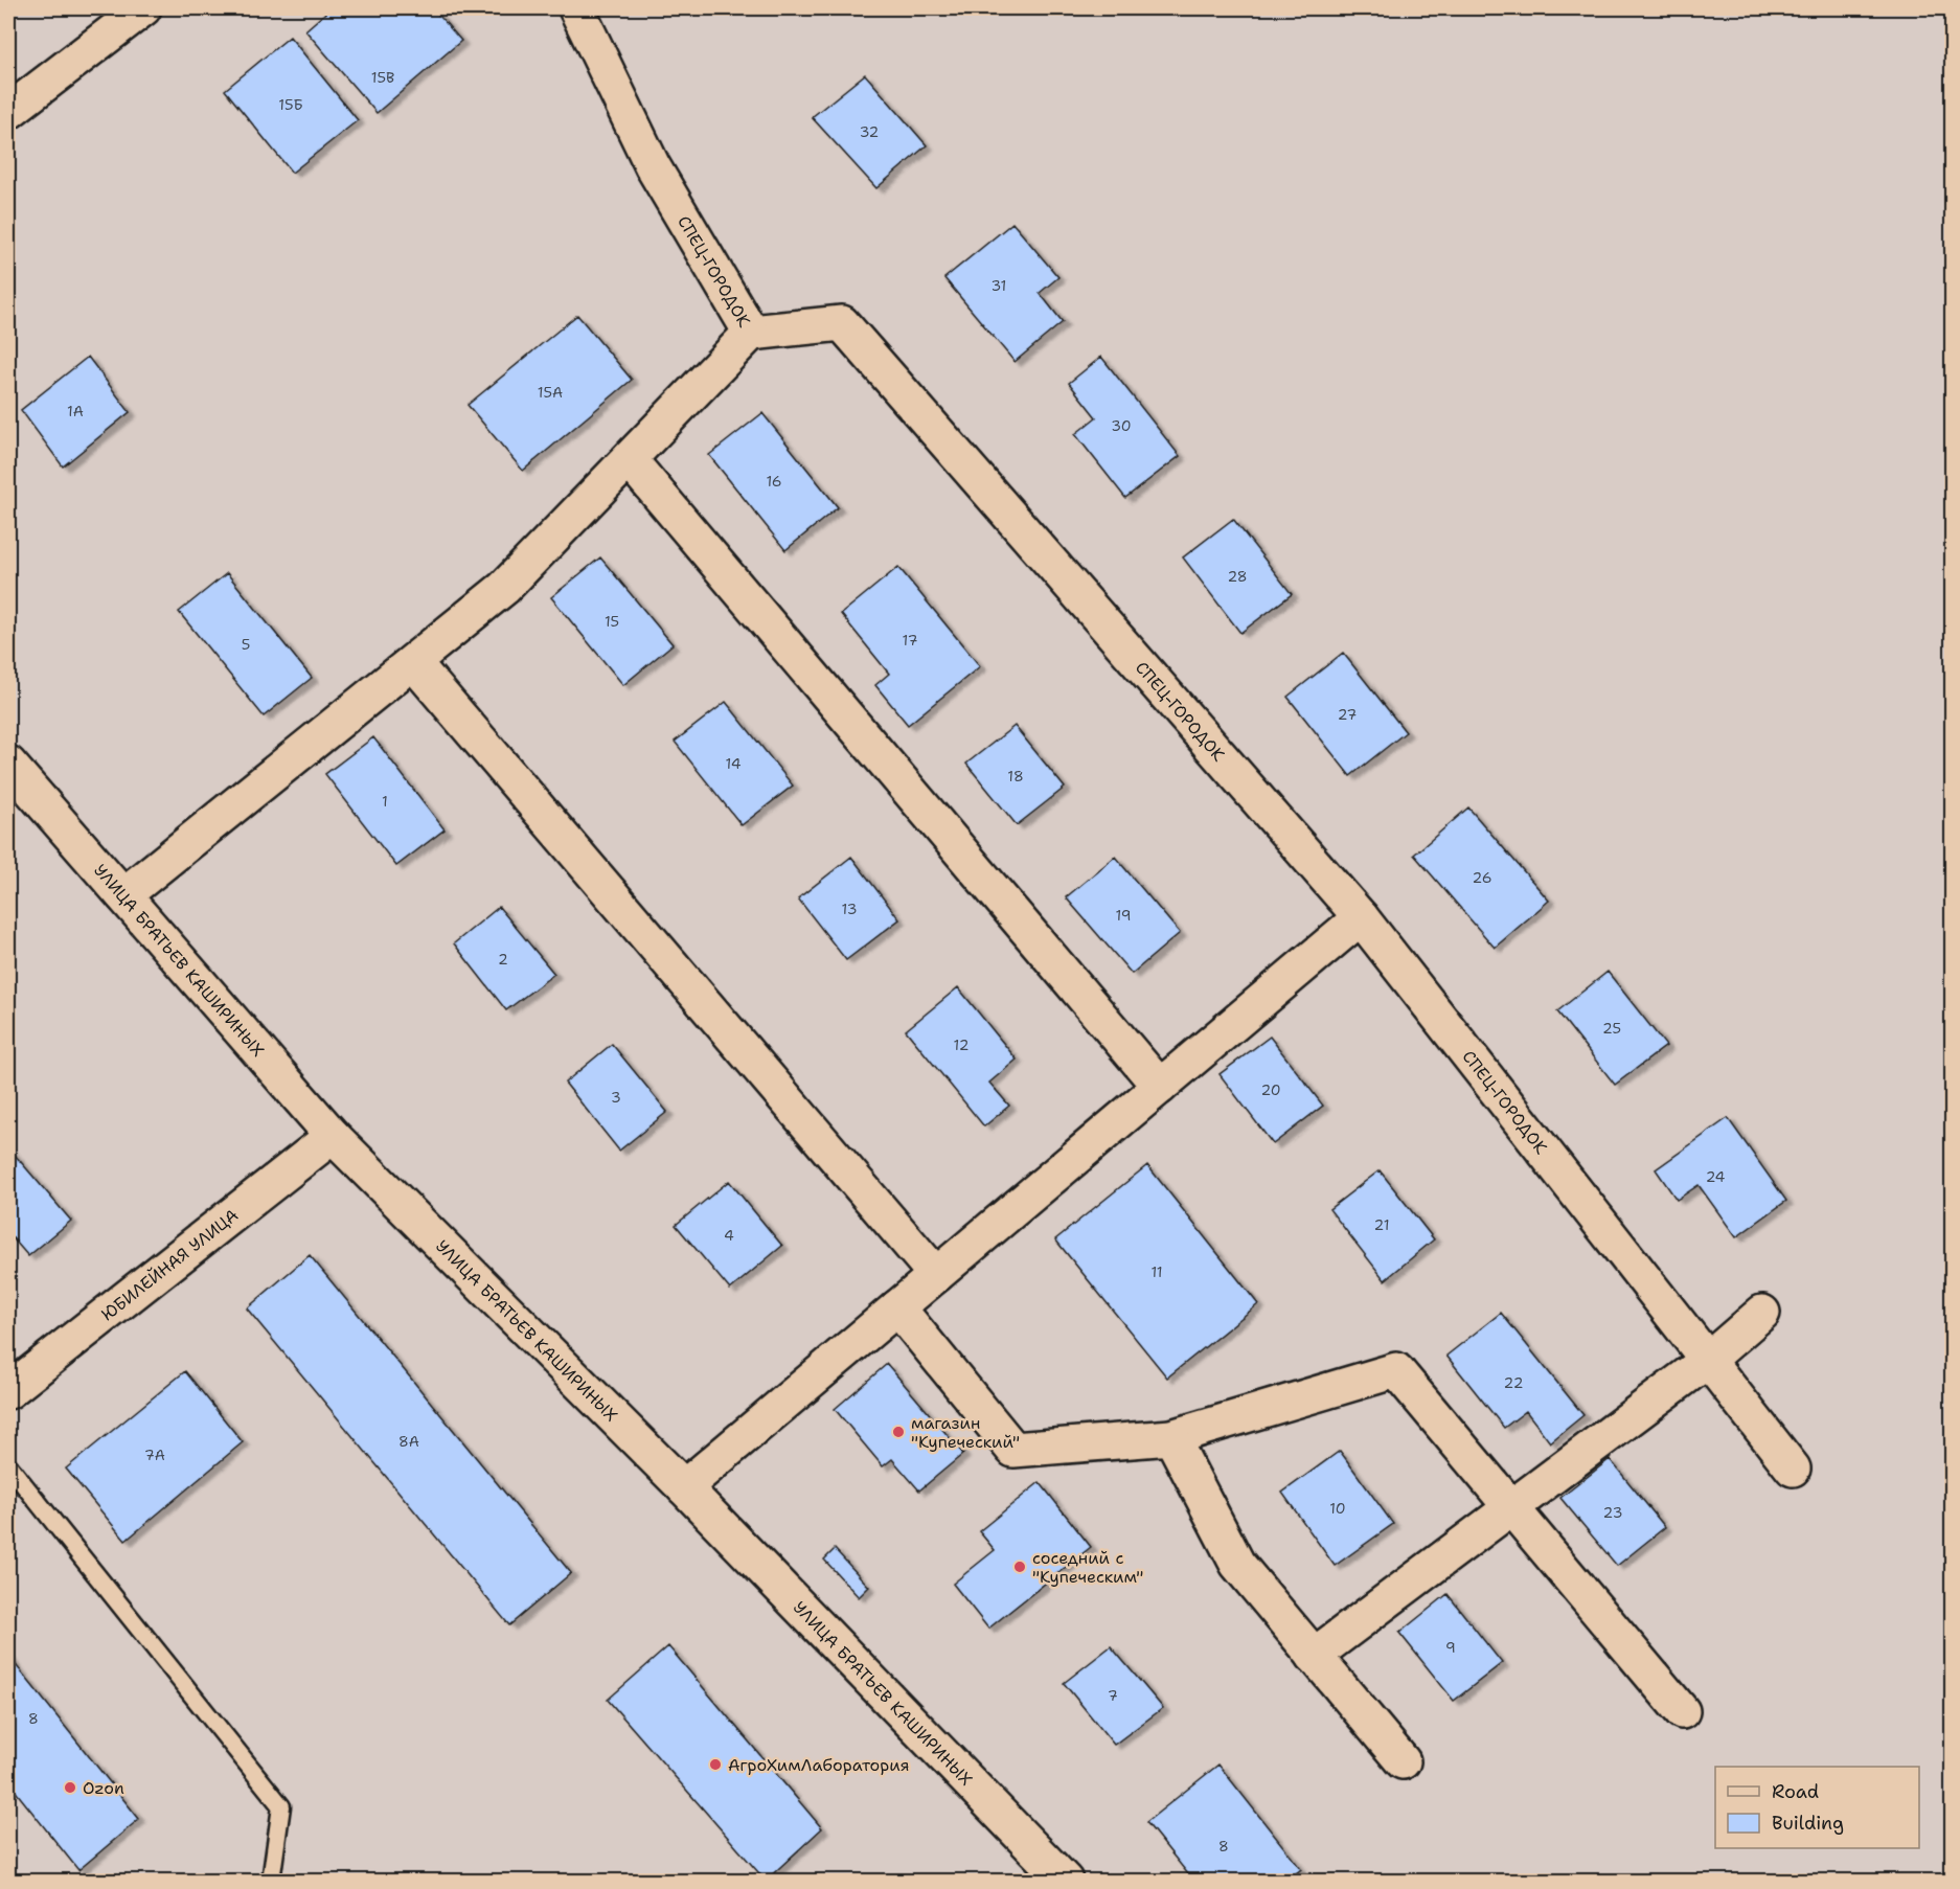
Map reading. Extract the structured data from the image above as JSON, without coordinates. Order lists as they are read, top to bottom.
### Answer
{
  "streets": {
    "street": ["СПЕЦ-ГОРОДОК", "УЛИЦА БРАТЬЕВ КАШИРИНЫХ", "ЮБИЛЕЙНАЯ УЛИЦА"]
  },
  "crossings": [
    ["УЛИЦА БРАТЬЕВ КАШИРИНЫХ", "ЮБИЛЕЙНАЯ УЛИЦА"]
  ],
  "places": [
    "магазин \"Купеческий\"",
    "соседний с \"Купеческим\"",
    "АгроХимЛаборатория",
    "Ozon"
  ],
  "house_numbers": [
    "15В",
    "15Б",
    "32",
    "31",
    "15А",
    "1А",
    "30",
    "16",
    "28",
    "15",
    "17",
    "5",
    "27",
    "14",
    "18",
    "1",
    "26",
    "13",
    "19",
    "2",
    "25",
    "12",
    "20",
    "3",
    "24",
    "21",
    "4",
    "11",
    "22",
    "8А",
    "7А",
    "10",
    "23",
    "9",
    "7",
    "8",
    "8"
  ],
  "legend": ["Road", "Building"]
}
